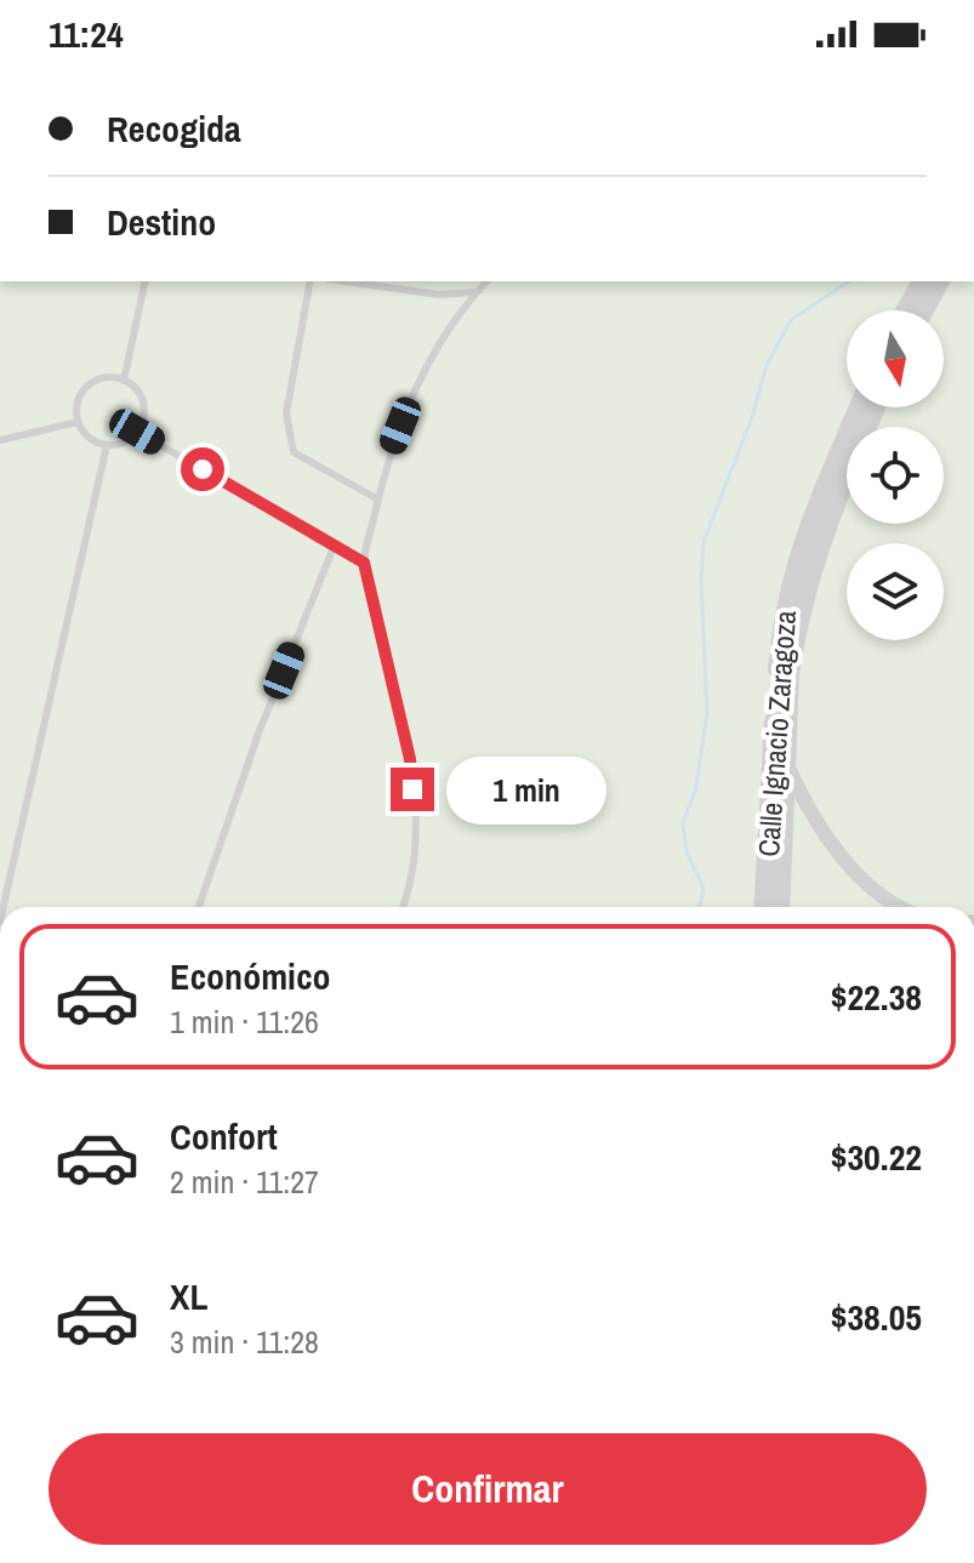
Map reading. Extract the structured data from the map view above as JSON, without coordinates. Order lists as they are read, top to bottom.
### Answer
{
  "streets": {
    "street": ["Calle Ignacio Zaragoza"]
  },
  "north": "bottom",
  "page": {
    "status": "11:24",
    "banner": ["Recogida", "Destino"],
    "bubble": "1 min",
    "list": [
      {
        "name": "Económico",
        "note": "1 min · 11:26",
        "value": "$22.38"
      },
      {
        "name": "Confort",
        "note": "2 min · 11:27",
        "value": "$30.22"
      },
      {
        "name": "XL",
        "note": "3 min · 11:28",
        "value": "$38.05"
      }
    ],
    "buttons": "Confirmar"
  }
}
